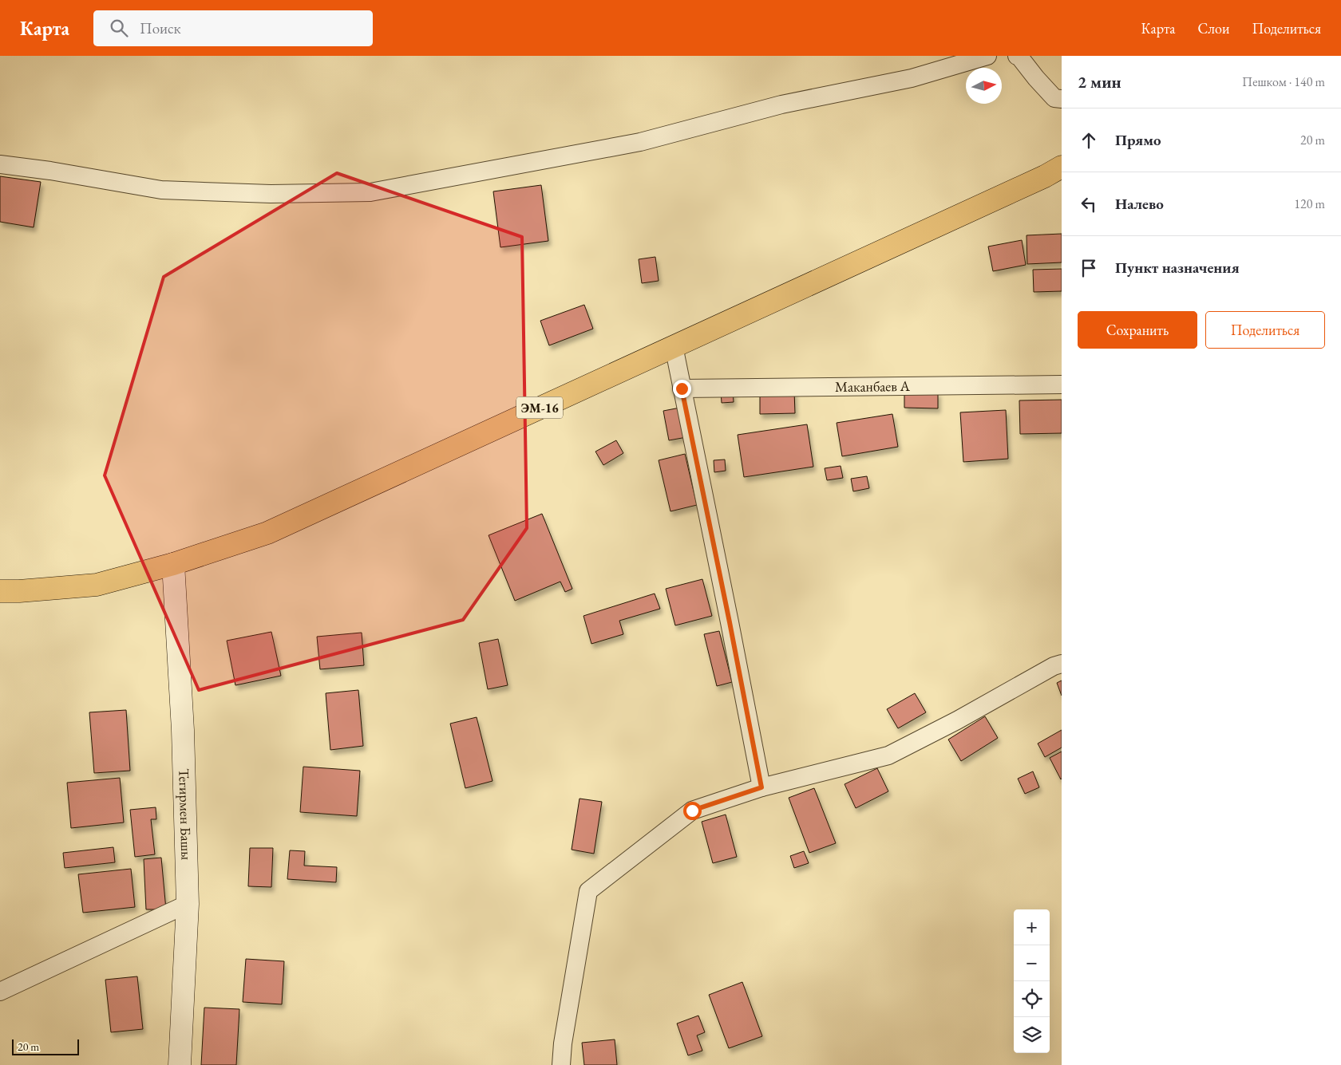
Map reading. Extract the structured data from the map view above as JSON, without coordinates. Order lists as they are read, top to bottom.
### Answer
{
  "streets": {
    "highway": ["ЭМ-16"],
    "street": ["Маканбаев А", "Тегирмен Башы"]
  },
  "crossings": [
    ["ЭМ-16", "Тегирмен Башы"]
  ],
  "scale_bar": "20 m",
  "north": "right",
  "page": {
    "header": "Карта",
    "search": "Поиск",
    "nav": ["Карта", "Слои", "Поделиться"],
    "heading": ["2 мин", "Пешком · 140 m"],
    "list": [
      ["Прямо", "20 m"],
      ["Налево", "120 m"],
      "Пункт назначения"
    ],
    "buttons": ["Сохранить", "Поделиться"],
    "map_buttons": ["+", "−"],
    "scale": "20 m"
  }
}
